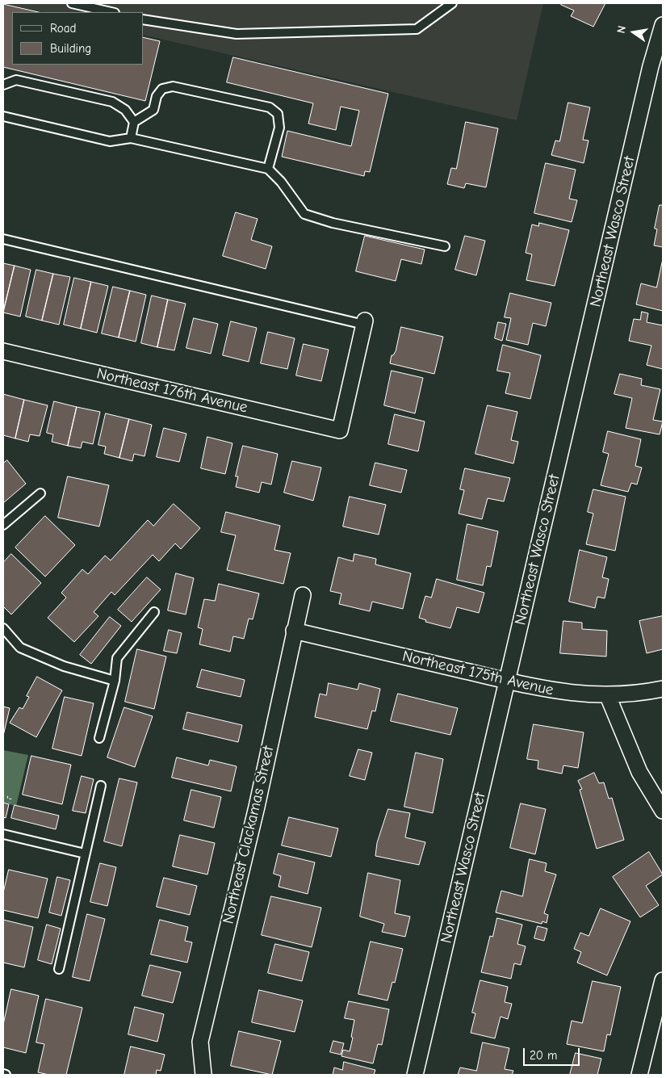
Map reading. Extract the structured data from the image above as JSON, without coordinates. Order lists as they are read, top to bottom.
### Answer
{
  "streets": {
    "street": [
      "Northeast Wasco Street",
      "Northeast 176th Avenue",
      "Northeast 175th Avenue",
      "Northeast Clackamas Street"
    ]
  },
  "crossings": [
    ["Northeast Wasco Street", "Northeast 175th Avenue"],
    ["Northeast 175th Avenue", "Northeast Clackamas Street"]
  ],
  "legend": ["Road", "Building"],
  "scale_bar": "20 m",
  "north": "left"
}
